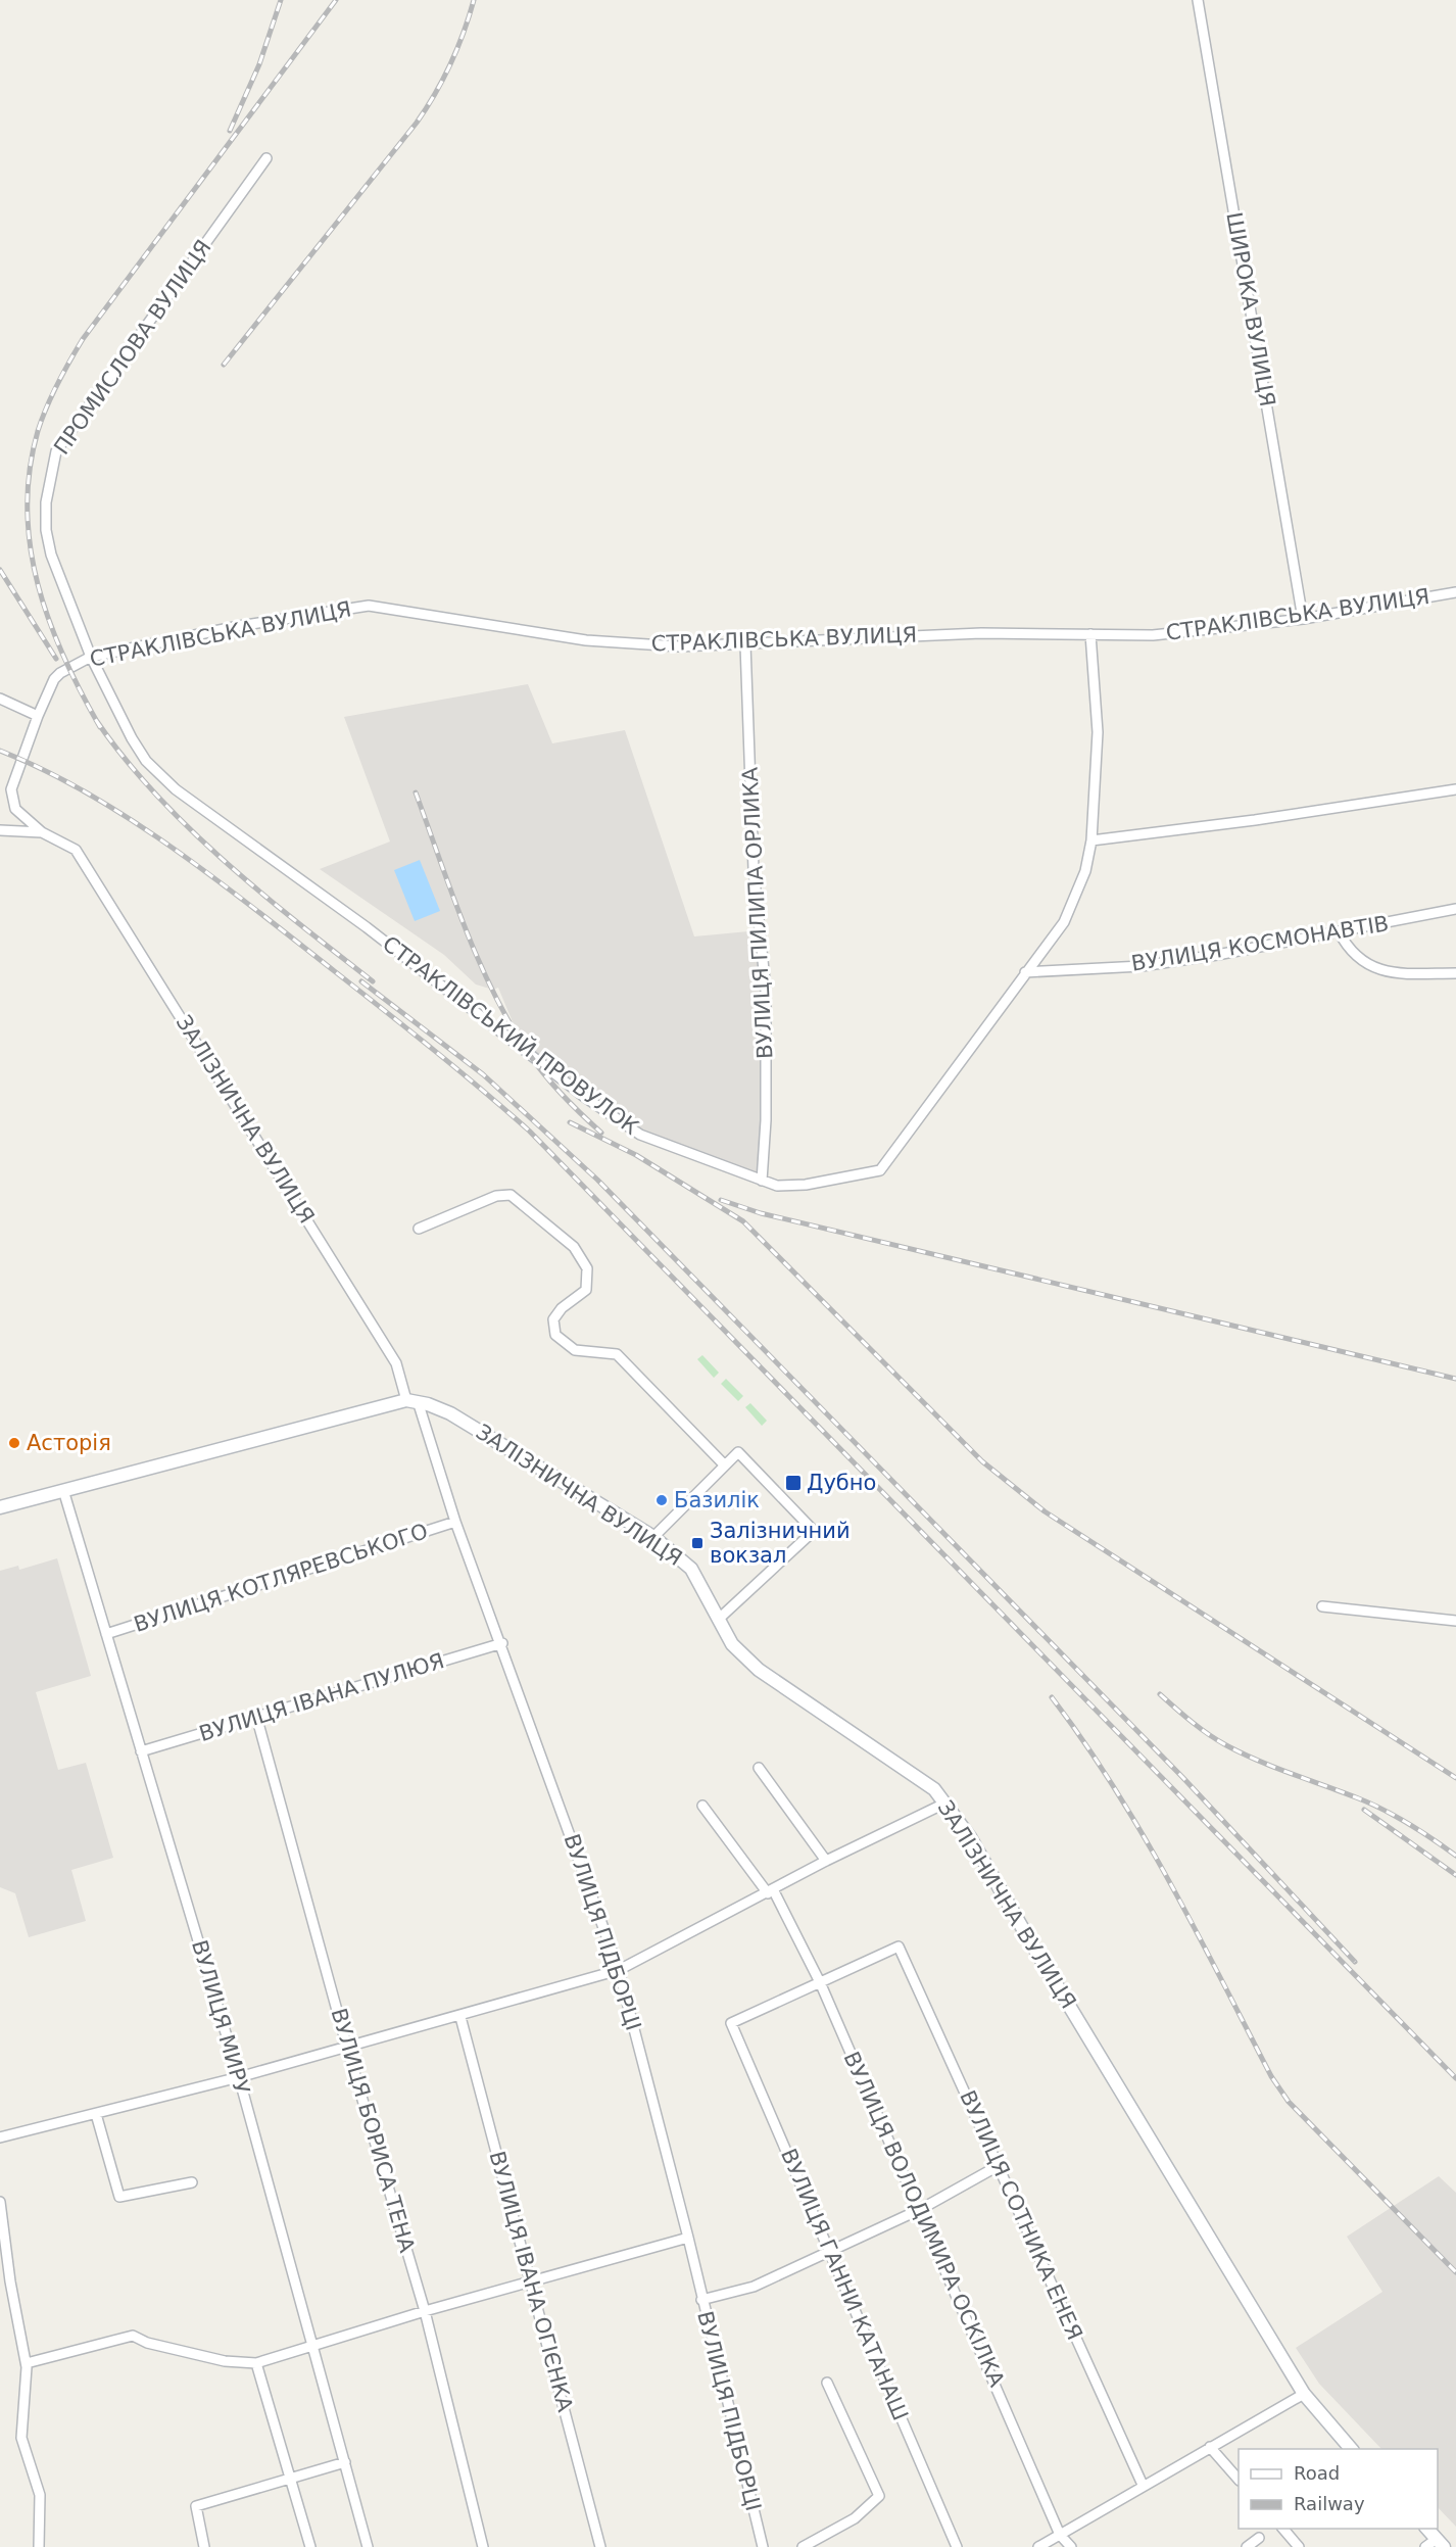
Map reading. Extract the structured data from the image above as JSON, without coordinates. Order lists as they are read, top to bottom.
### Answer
{
  "streets": {
    "main road": ["ЗАЛІЗНИЧНА ВУЛИЦЯ"],
    "street": [
      "ШИРОКА ВУЛИЦЯ",
      "ПРОМИСЛОВА ВУЛИЦЯ",
      "СТРАКЛІВСЬКА ВУЛИЦЯ",
      "ВУЛИЦЯ ПИЛИПА ОРЛИКА",
      "ВУЛИЦЯ КОСМОНАВТІВ",
      "СТРАКЛІВСЬКИЙ ПРОВУЛОК",
      "ВУЛИЦЯ КОТЛЯРЕВСЬКОГО",
      "ВУЛИЦЯ ІВАНА ПУЛЮЯ",
      "ВУЛИЦЯ ПІДБОРЦІ",
      "ВУЛИЦЯ МИРУ",
      "ВУЛИЦЯ БОРИСА ТЕНА",
      "ВУЛИЦЯ СОТНИКА ЕНЕЯ",
      "ВУЛИЦЯ ВОЛОДИМИРА ОСКІЛКА",
      "ВУЛИЦЯ ІВАНА ОГІЄНКА",
      "ВУЛИЦЯ ГАННИ КАТАНАШ"
    ]
  },
  "crossings": [
    ["ШИРОКА ВУЛИЦЯ", "СТРАКЛІВСЬКА ВУЛИЦЯ"],
    ["ПРОМИСЛОВА ВУЛИЦЯ", "СТРАКЛІВСЬКА ВУЛИЦЯ"],
    ["ПРОМИСЛОВА ВУЛИЦЯ", "СТРАКЛІВСЬКИЙ ПРОВУЛОК"],
    ["СТРАКЛІВСЬКА ВУЛИЦЯ", "ВУЛИЦЯ ПИЛИПА ОРЛИКА"],
    ["СТРАКЛІВСЬКА ВУЛИЦЯ", "СТРАКЛІВСЬКИЙ ПРОВУЛОК"],
    ["СТРАКЛІВСЬКА ВУЛИЦЯ", "ЗАЛІЗНИЧНА ВУЛИЦЯ"],
    ["ВУЛИЦЯ ПИЛИПА ОРЛИКА", "СТРАКЛІВСЬКИЙ ПРОВУЛОК"],
    ["ВУЛИЦЯ КОСМОНАВТІВ", "СТРАКЛІВСЬКИЙ ПРОВУЛОК"],
    ["ЗАЛІЗНИЧНА ВУЛИЦЯ", "ВУЛИЦЯ ПІДБОРЦІ"],
    ["ВУЛИЦЯ КОТЛЯРЕВСЬКОГО", "ВУЛИЦЯ ПІДБОРЦІ"],
    ["ВУЛИЦЯ КОТЛЯРЕВСЬКОГО", "ВУЛИЦЯ МИРУ"],
    ["ВУЛИЦЯ ІВАНА ПУЛЮЯ", "ВУЛИЦЯ ПІДБОРЦІ"],
    ["ВУЛИЦЯ ІВАНА ПУЛЮЯ", "ВУЛИЦЯ МИРУ"],
    ["ВУЛИЦЯ ІВАНА ПУЛЮЯ", "ВУЛИЦЯ БОРИСА ТЕНА"],
    ["ВУЛИЦЯ СОТНИКА ЕНЕЯ", "ВУЛИЦЯ ВОЛОДИМИРА ОСКІЛКА"],
    ["ВУЛИЦЯ СОТНИКА ЕНЕЯ", "ВУЛИЦЯ ГАННИ КАТАНАШ"],
    ["ВУЛИЦЯ ВОЛОДИМИРА ОСКІЛКА", "ВУЛИЦЯ ГАННИ КАТАНАШ"]
  ],
  "places": {
    "other": ["Асторія", "Базилік"],
    "transit": ["Дубно", "Залізничний вокзал"]
  },
  "legend": ["Road", "Railway"]
}
